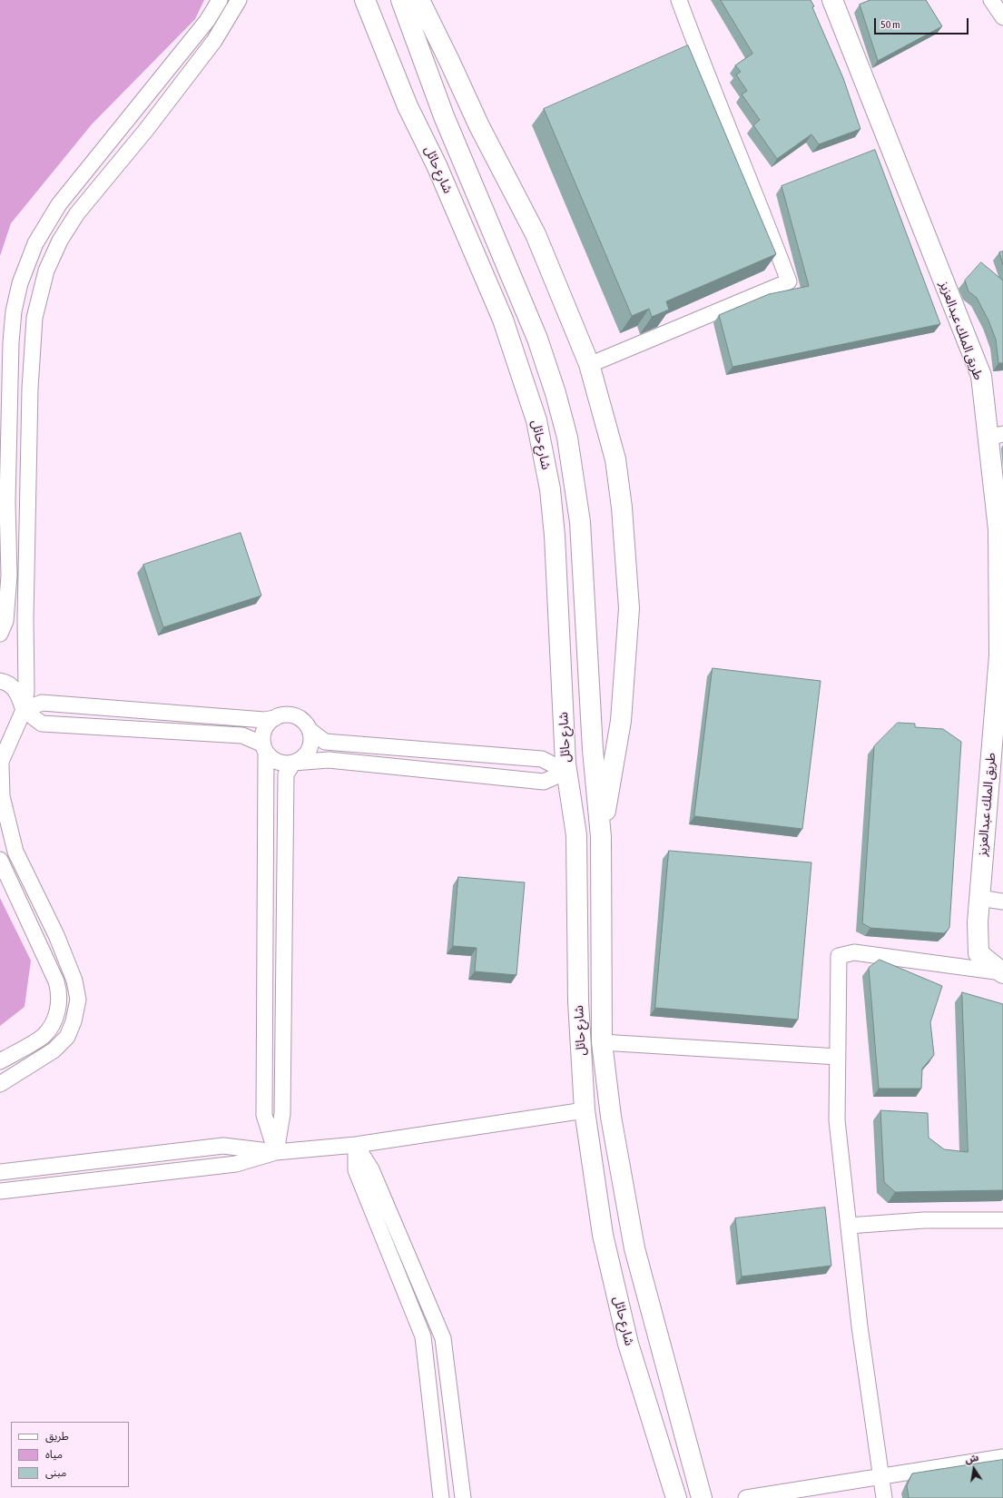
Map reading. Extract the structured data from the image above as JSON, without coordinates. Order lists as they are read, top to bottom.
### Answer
{
  "streets": {
    "main road": ["شارع حائل", "طريق الملك عبدالعزيز"]
  },
  "legend": ["طريق", "مياه", "مبنى"],
  "scale_bar": "50 m",
  "north": "top"
}
